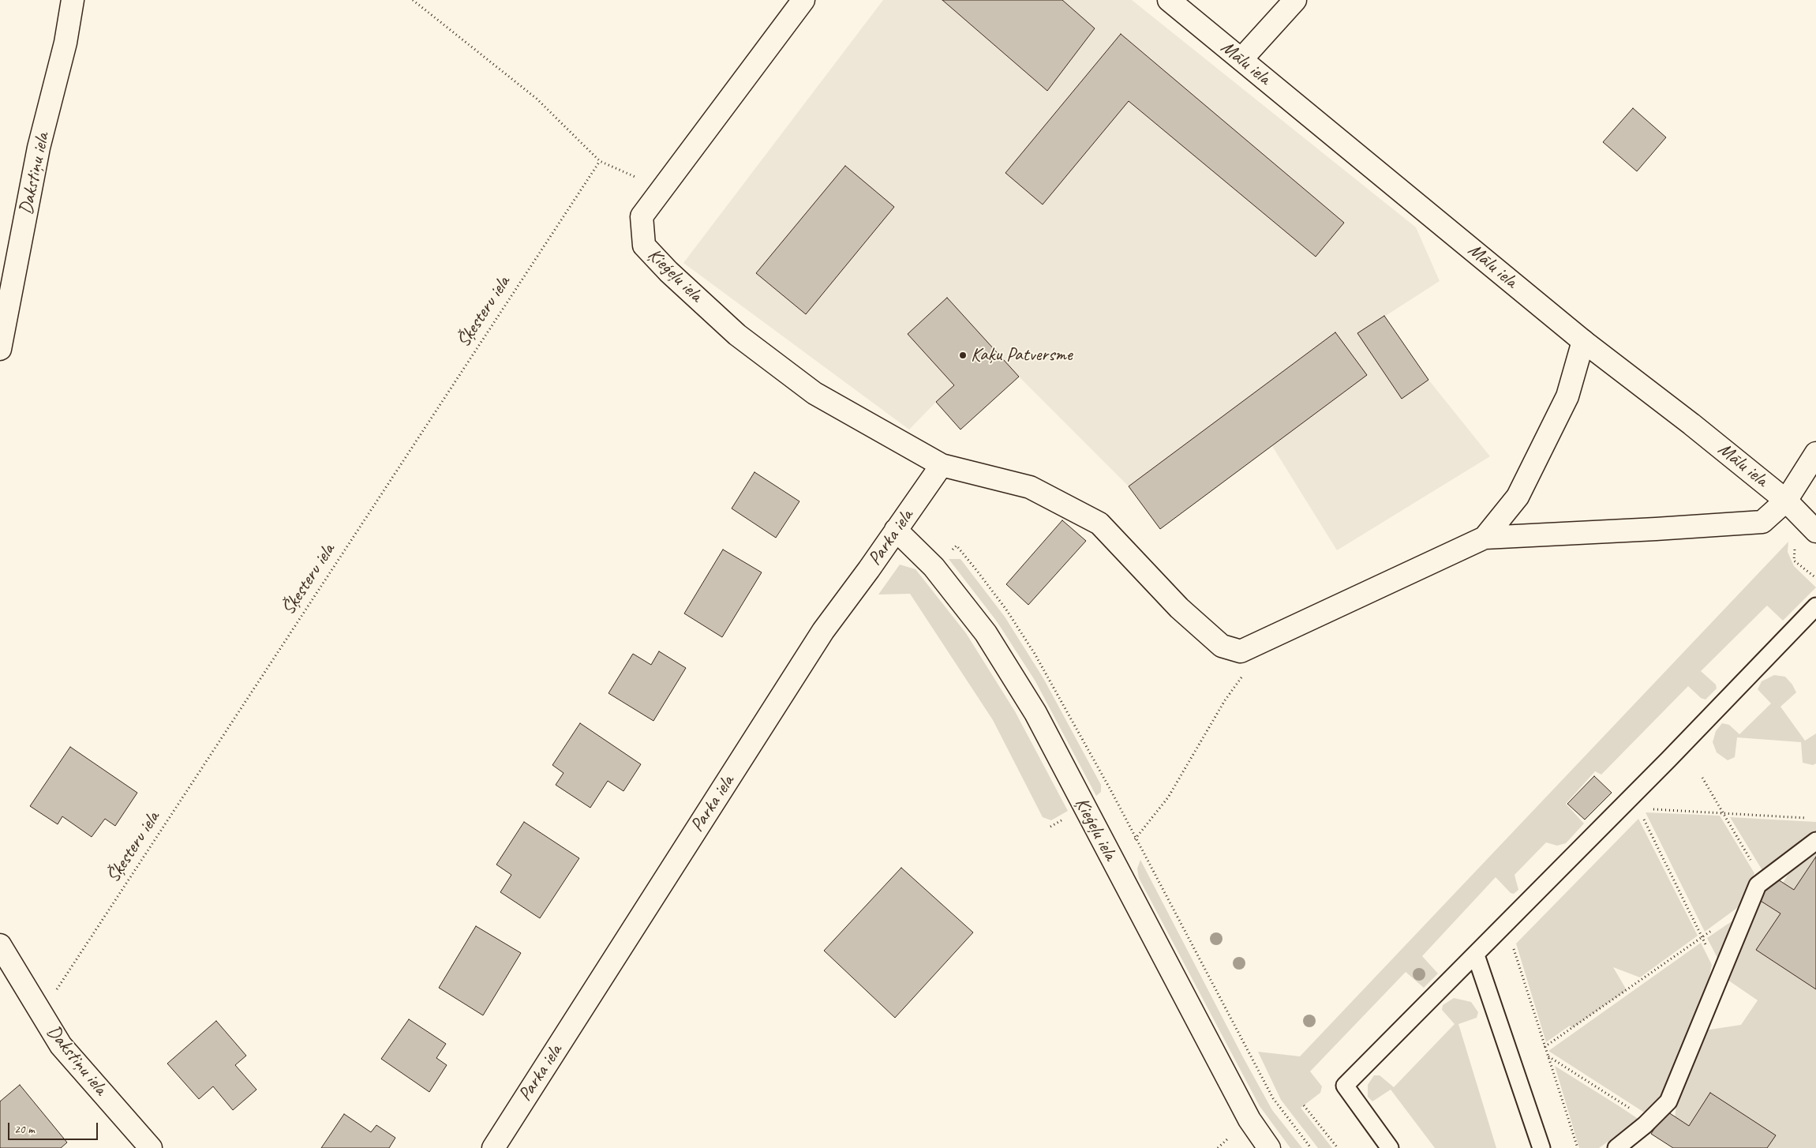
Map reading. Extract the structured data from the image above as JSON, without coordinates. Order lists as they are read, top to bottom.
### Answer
{
  "streets": {
    "street": [
      "Mālu iela",
      "Dakstiņu iela",
      "Ķieģeļu iela",
      "Parka iela"
    ],
    "path": ["Šķesteru iela"]
  },
  "crossings": [
    ["Dakstiņu iela", "Šķesteru iela"],
    ["Ķieģeļu iela", "Parka iela"]
  ],
  "places": ["Kaķu Patversme"],
  "scale_bar": "20 m"
}
